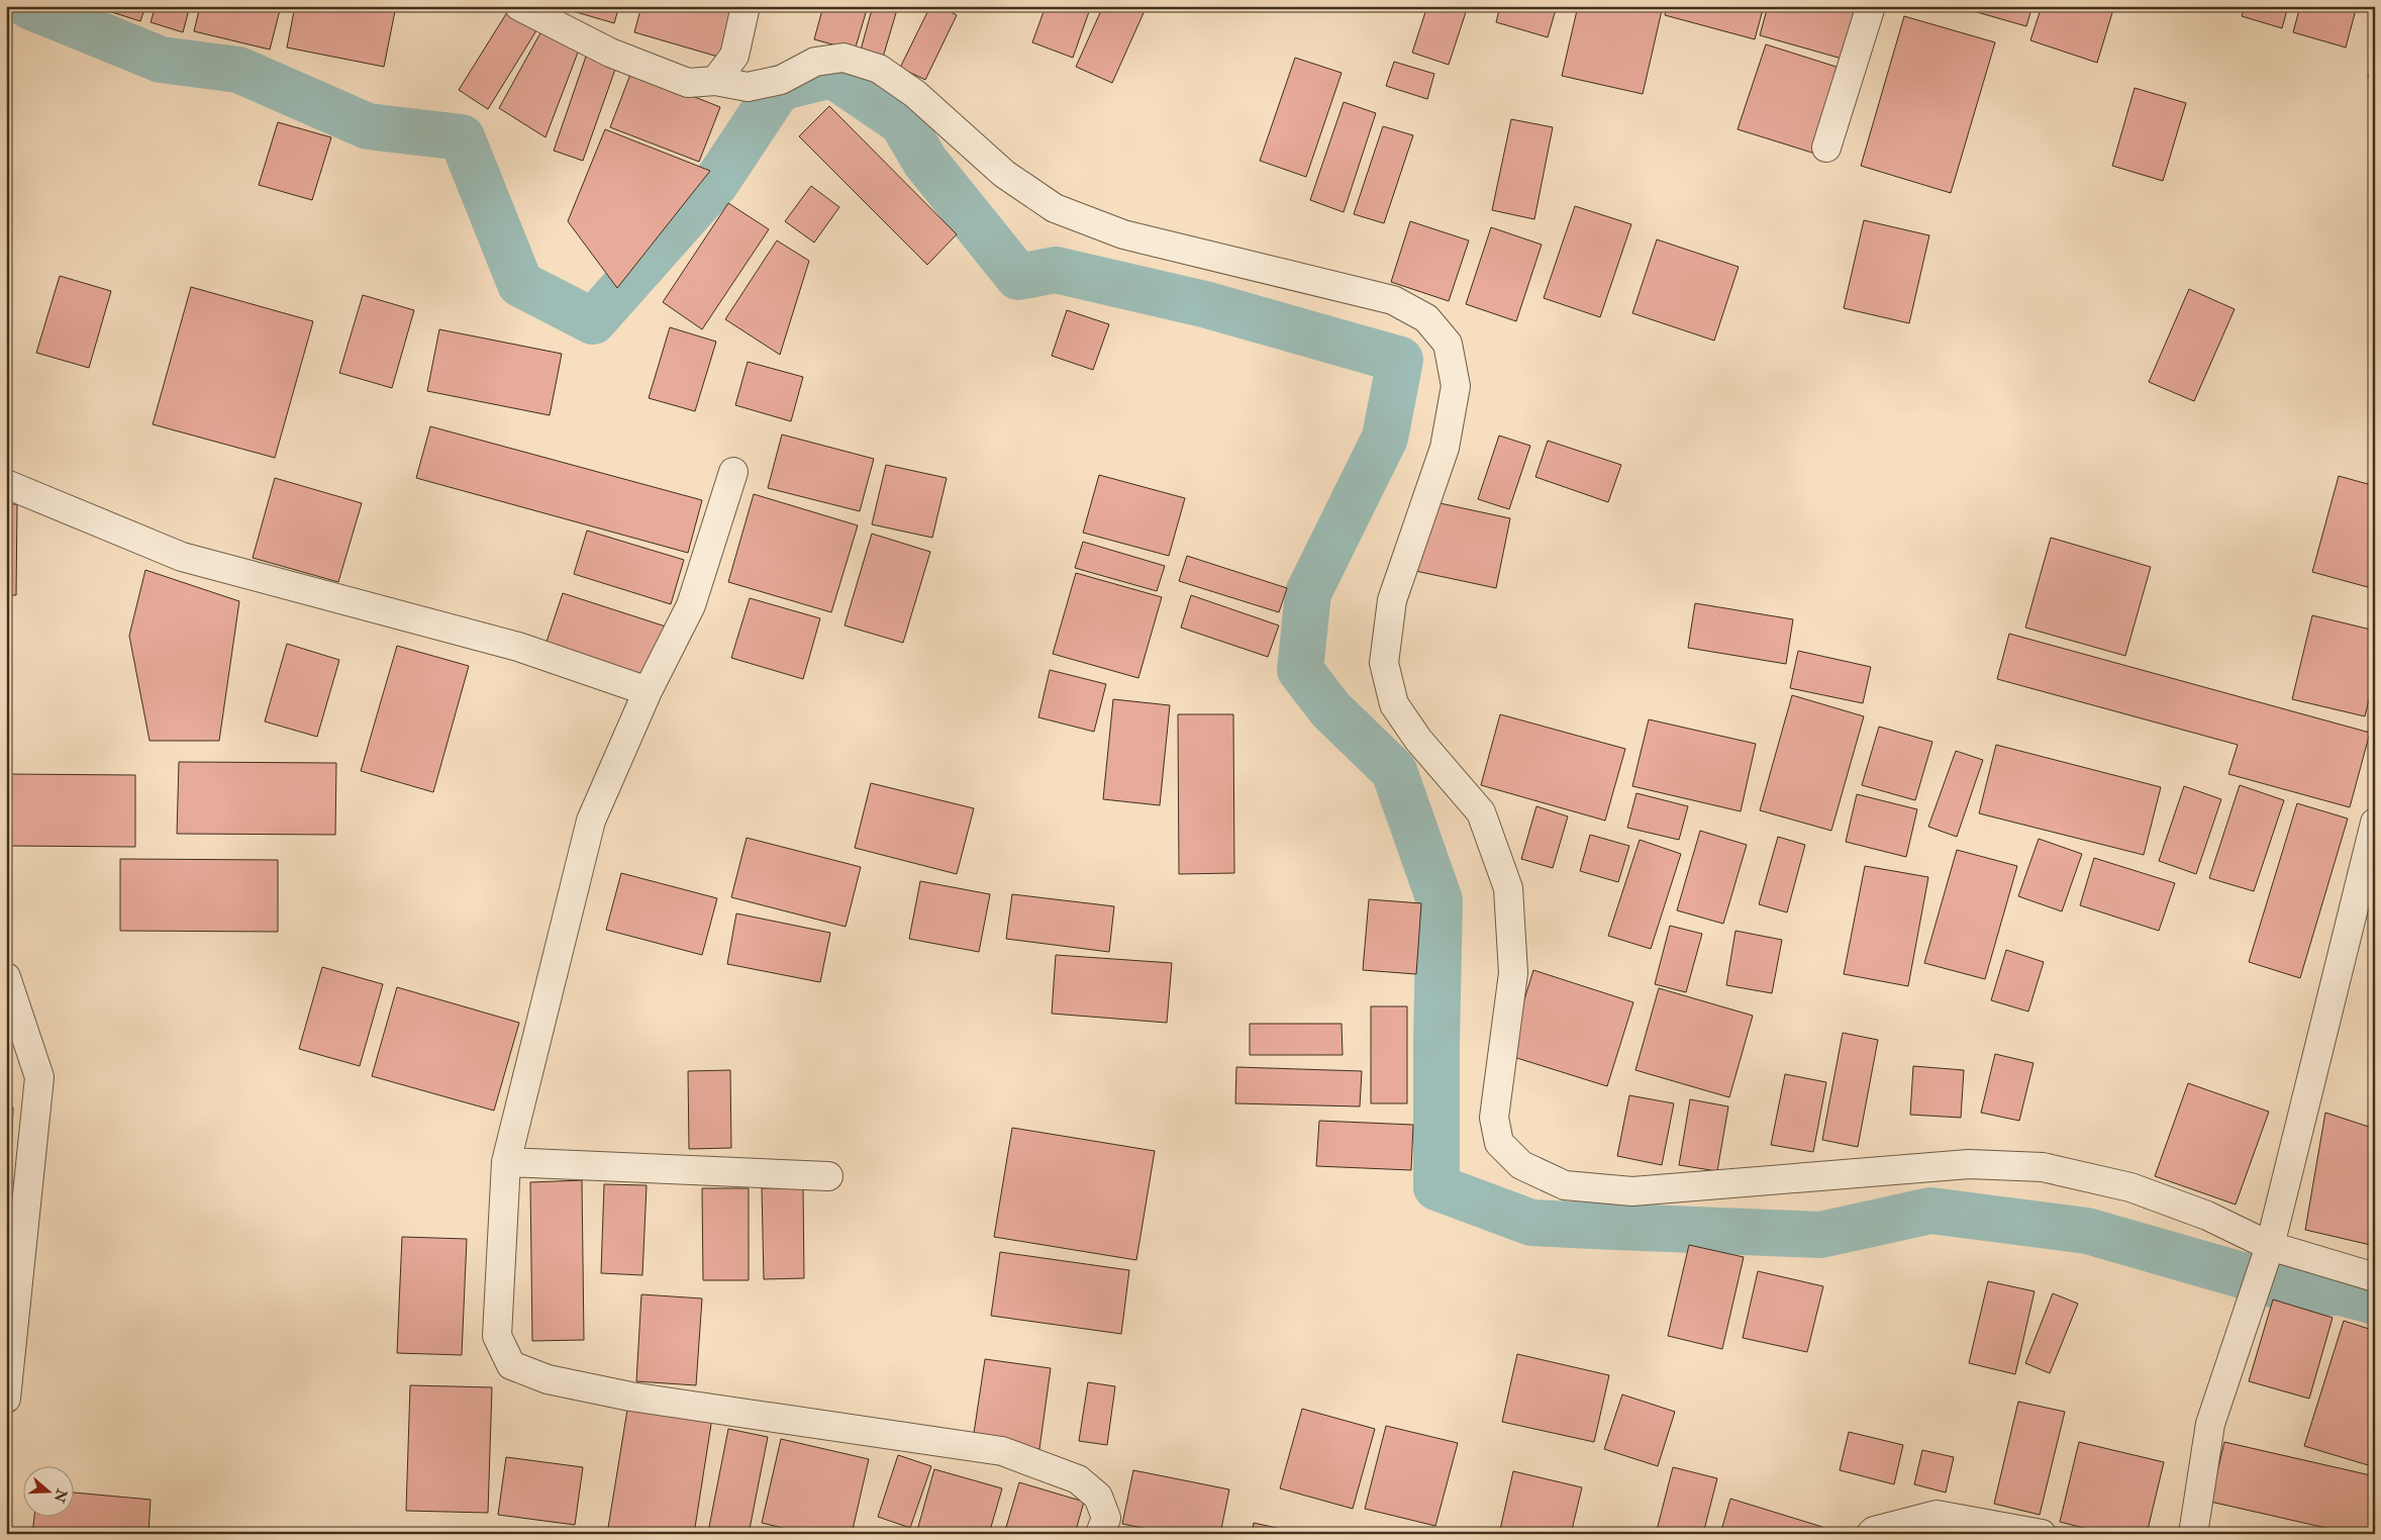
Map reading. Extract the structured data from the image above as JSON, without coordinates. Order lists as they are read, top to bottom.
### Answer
{
  "north": "right"
}
